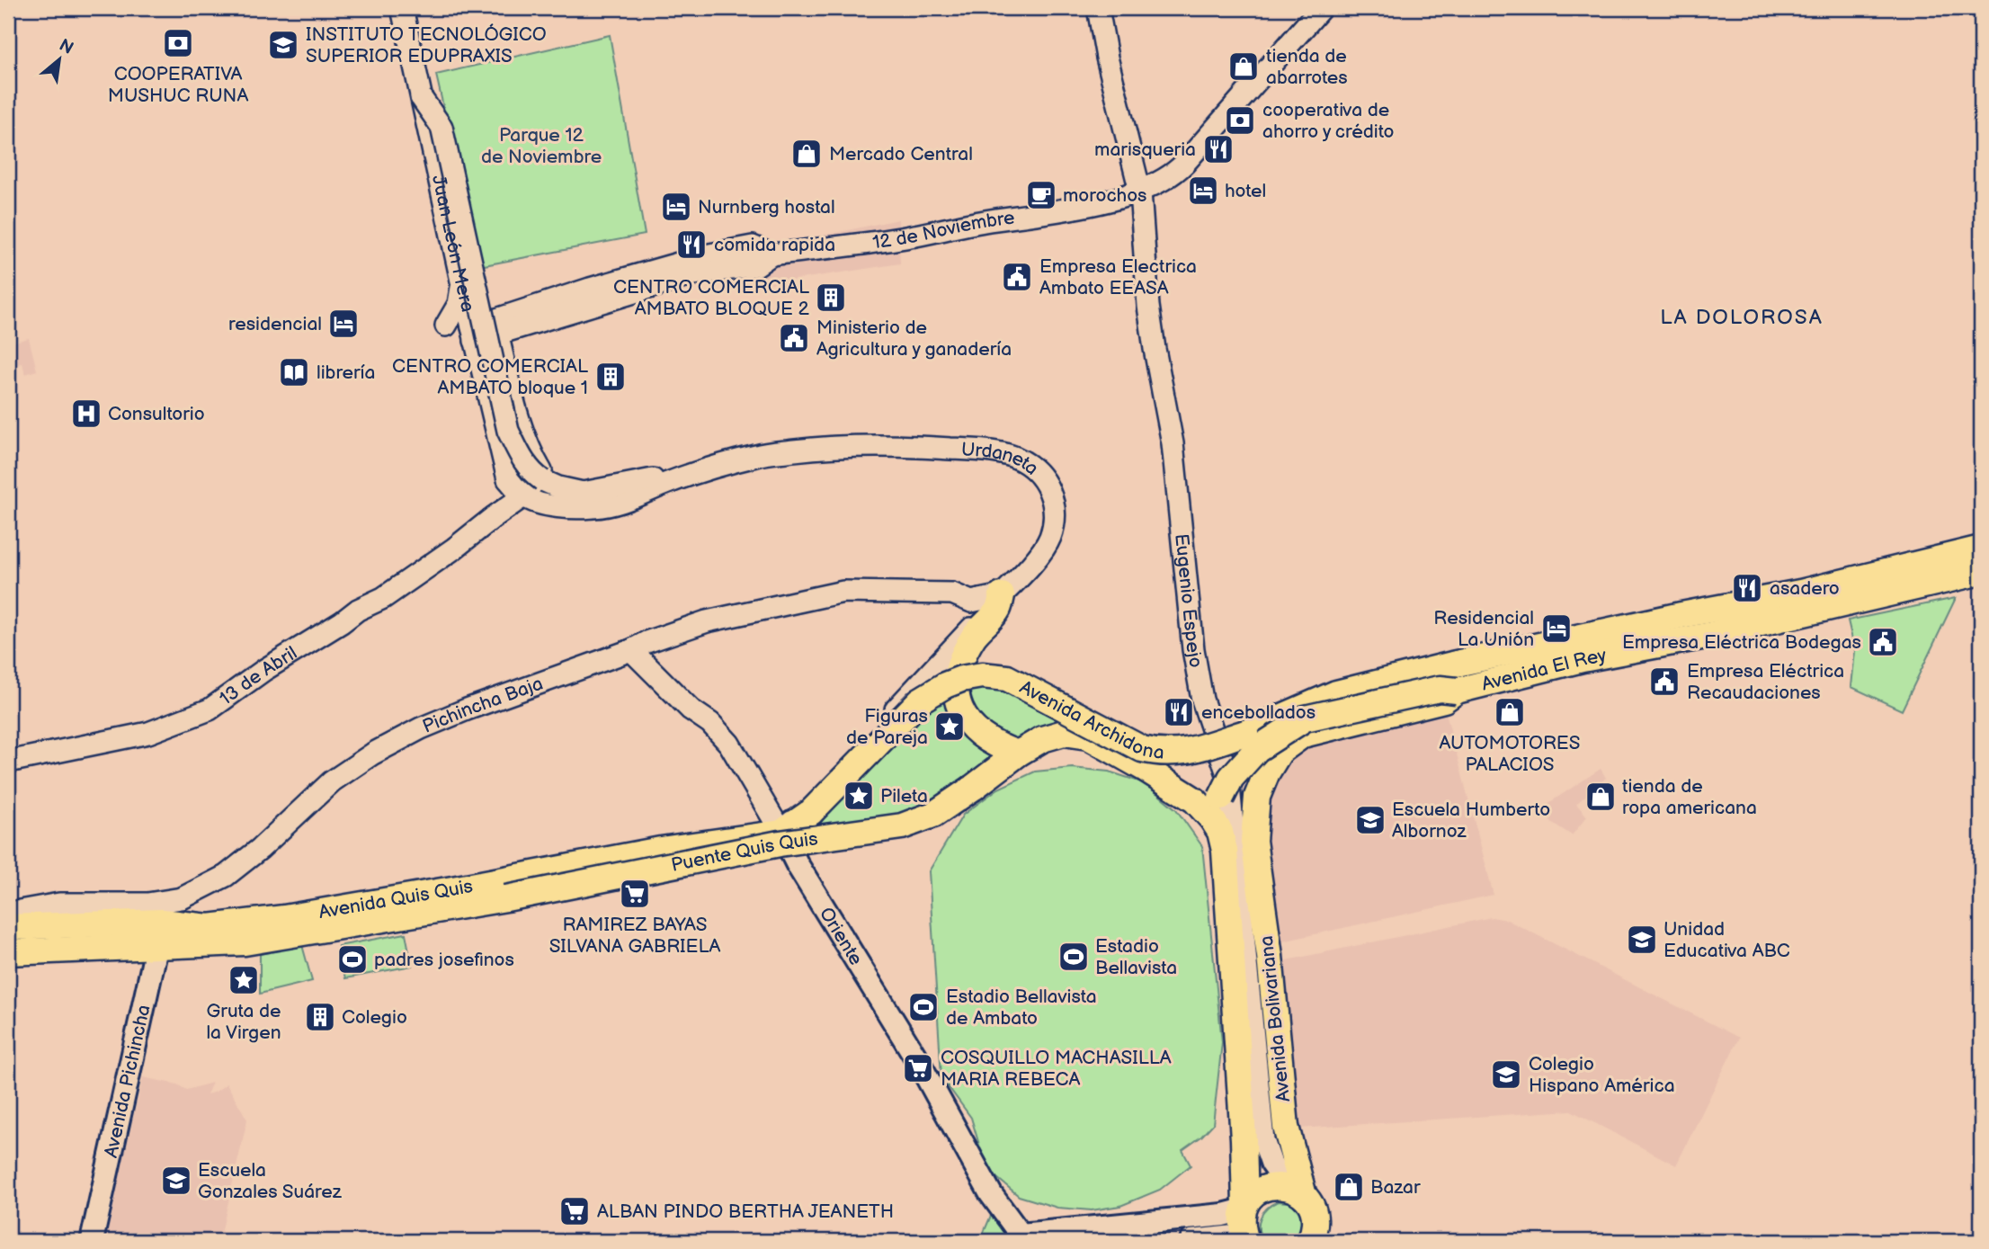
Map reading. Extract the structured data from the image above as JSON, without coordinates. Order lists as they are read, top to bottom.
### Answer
{
  "streets": {
    "main road": [
      "Avenida El Rey",
      "Avenida Archidona",
      "Puente Quis Quis",
      "Avenida Quis Quis",
      "Oriente",
      "Avenida Bolivariana",
      "Avenida Pichincha"
    ],
    "street": [
      "12 de Noviembre",
      "Juan León Mera",
      "Urdaneta",
      "Eugenio Espejo",
      "13 de Abril",
      "Pichincha Baja"
    ]
  },
  "crossings": [
    ["12 de Noviembre", "Juan León Mera"],
    ["12 de Noviembre", "Eugenio Espejo"],
    ["Juan León Mera", "13 de Abril"],
    ["Urdaneta", "13 de Abril"],
    ["Urdaneta", "Pichincha Baja"],
    ["Urdaneta", "Avenida Archidona"],
    ["Urdaneta", "Avenida Quis Quis"],
    ["Urdaneta", "Oriente"],
    ["Eugenio Espejo", "Avenida Bolivariana"],
    ["Avenida El Rey", "Avenida Archidona"],
    ["Avenida El Rey", "Avenida Bolivariana"],
    ["Pichincha Baja", "Oriente"],
    ["Avenida Archidona", "Avenida Quis Quis"],
    ["Avenida Archidona", "Oriente"],
    ["Puente Quis Quis", "Avenida Quis Quis"],
    ["Puente Quis Quis", "Avenida Bolivariana"],
    ["Avenida Quis Quis", "Oriente"],
    ["Avenida Quis Quis", "Avenida Pichincha"]
  ],
  "districts": ["LA DOLOROSA"],
  "parks": ["Parque 12 de Noviembre"],
  "places": {
    "bank": ["COOPERATIVA MUSHUC RUNA", "cooperativa de ahorro y crédito"],
    "school or university": [
      "INSTITUTO TECNOLÓGICO SUPERIOR EDUPRAXIS",
      "Escuela Humberto Albornoz",
      "Unidad Educativa ABC",
      "Colegio Hispano América",
      "Escuela Gonzales Suárez"
    ],
    "shop": [
      "tienda de abarrotes",
      "Mercado Central",
      "AUTOMOTORES PALACIOS",
      "tienda de ropa americana",
      "Bazar"
    ],
    "restaurant": [
      "marisqueria",
      "comida rapida",
      "asadero",
      "encebollados"
    ],
    "hotel": [
      "hotel",
      "Nurnberg hostal",
      "residencial",
      "Residencial La Unión"
    ],
    "cafe": ["morochos"],
    "public building": [
      "Empresa Electrica Ambato EEASA",
      "Ministerio de Agricultura y ganadería",
      "Empresa Eléctrica Bodegas",
      "Empresa Eléctrica Recaudaciones"
    ],
    "building": ["CENTRO COMERCIAL AMBATO BLOQUE 2", "CENTRO COMERCIAL AMBATO bloque 1", "Colegio"],
    "library": ["librería"],
    "hospital": ["Consultorio"],
    "place": ["Figuras de Pareja", "Pileta", "Gruta de la Virgen"],
    "supermarket": ["RAMIREZ BAYAS SILVANA GABRIELA", "COSQUILLO MACHASILLA MARIA REBECA", "ALBAN PINDO BERTHA JEANETH"],
    "sports": ["Estadio Bellavista", "padres josefinos", "Estadio Bellavista de Ambato"]
  },
  "north": "top right"
}
